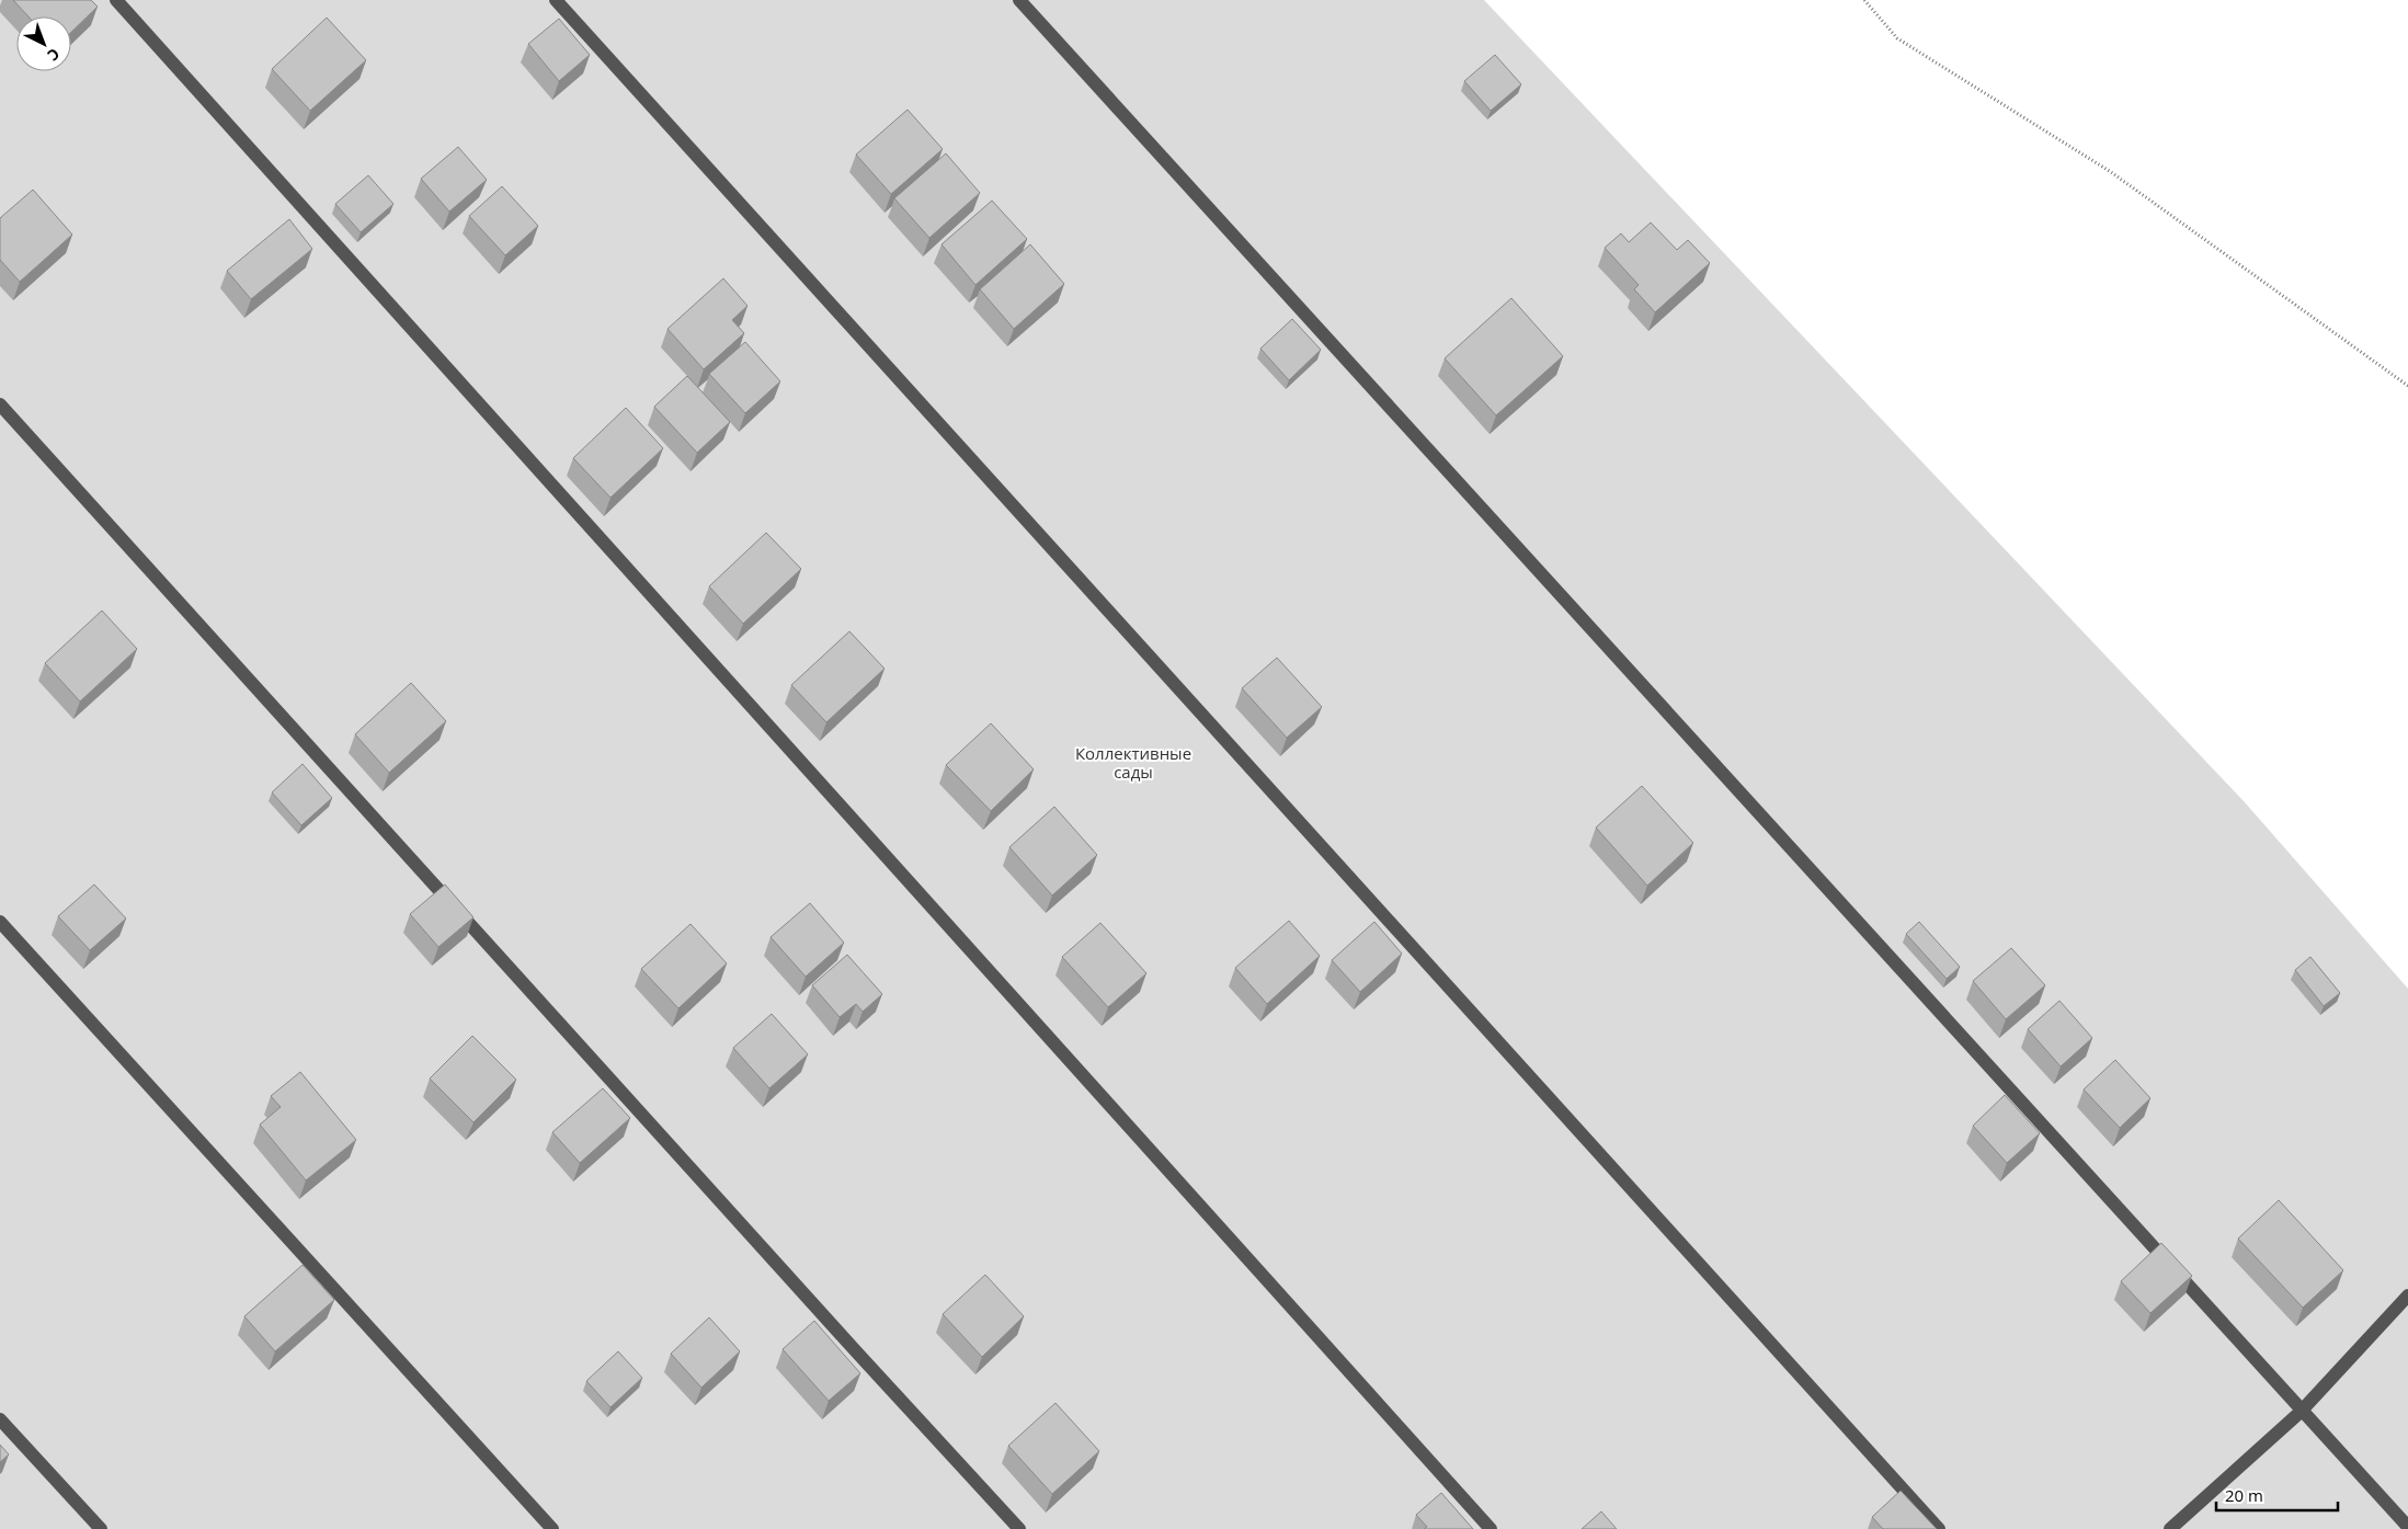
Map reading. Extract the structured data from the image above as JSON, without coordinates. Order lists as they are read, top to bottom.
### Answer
{
  "parks": ["Коллективные сады"],
  "scale_bar": "20 m",
  "north": "bottom right"
}
